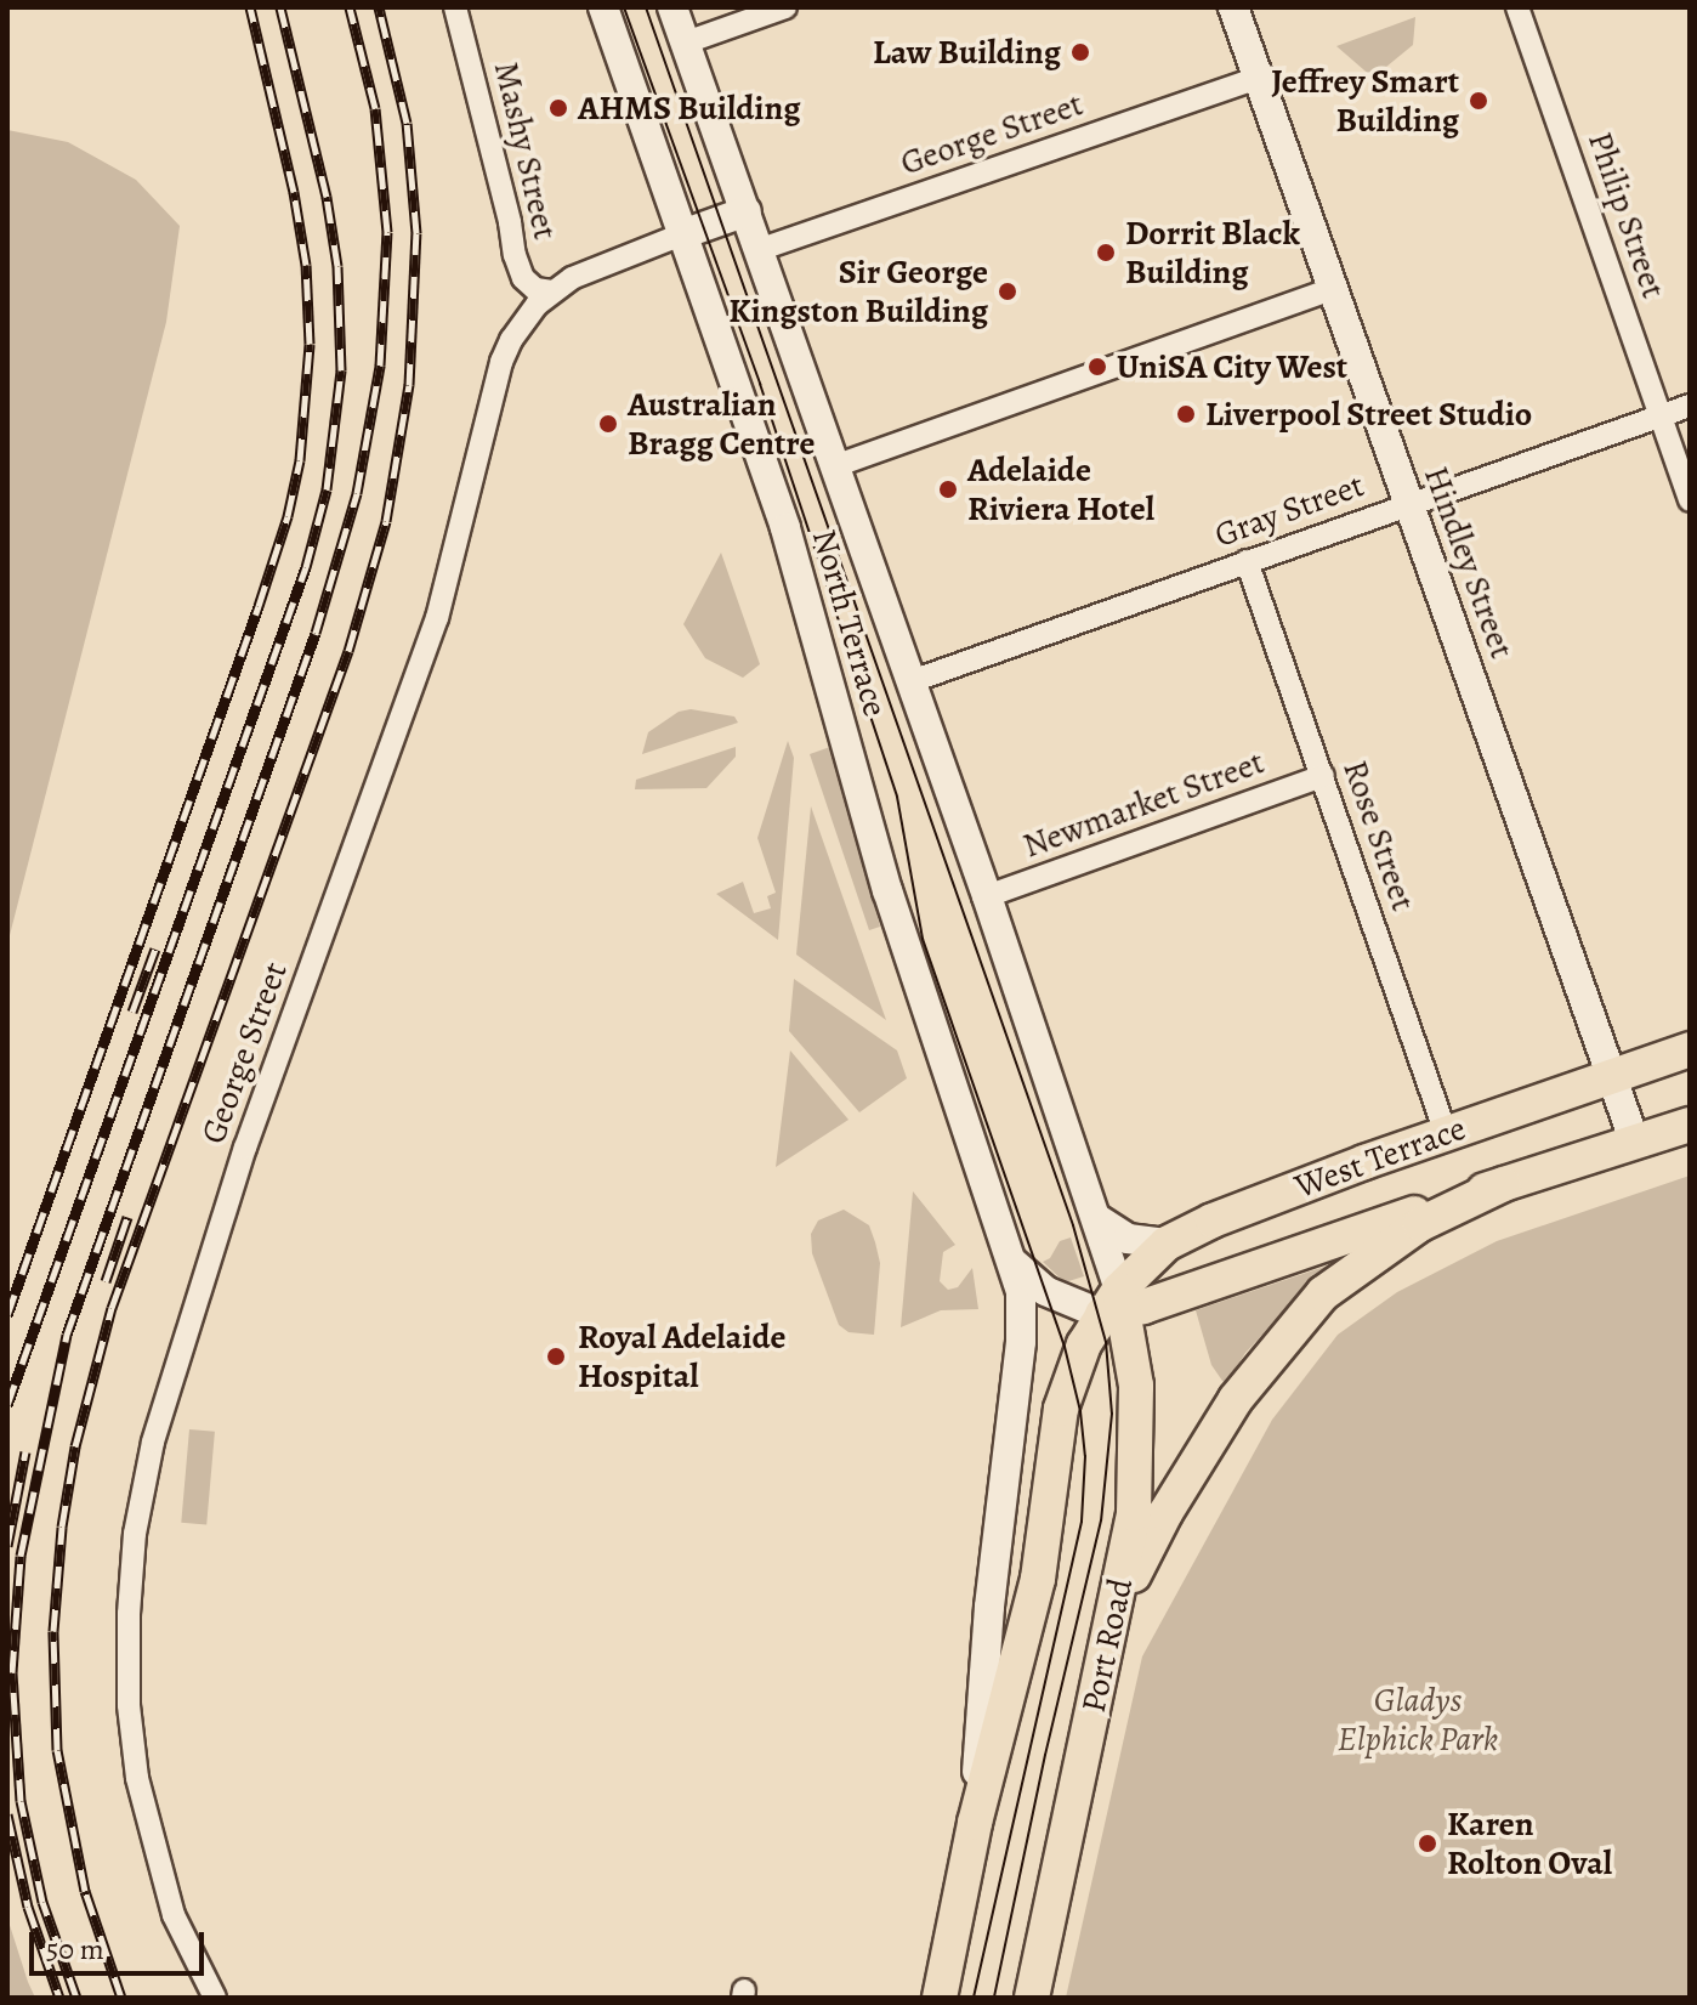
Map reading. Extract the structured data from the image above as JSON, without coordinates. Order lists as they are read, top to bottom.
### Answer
{
  "streets": {
    "main road": [
      "Hindley Street",
      "North Terrace",
      "West Terrace",
      "Port Road"
    ],
    "street": [
      "George Street",
      "Mashy Street",
      "Philip Street",
      "Gray Street",
      "Newmarket Street",
      "Rose Street"
    ]
  },
  "crossings": [
    ["George Street", "Mashy Street"],
    ["George Street", "North Terrace"],
    ["Philip Street", "Gray Street"],
    ["Gray Street", "Hindley Street"],
    ["Gray Street", "North Terrace"],
    ["Gray Street", "Rose Street"],
    ["Hindley Street", "West Terrace"],
    ["North Terrace", "Newmarket Street"],
    ["North Terrace", "West Terrace"],
    ["North Terrace", "Port Road"],
    ["Newmarket Street", "Rose Street"],
    ["Rose Street", "West Terrace"],
    ["West Terrace", "Port Road"]
  ],
  "parks": ["Gladys Elphick Park"],
  "places": [
    "Law Building",
    "Jeffrey Smart Building",
    "AHMS Building",
    "Dorrit Black Building",
    "Sir George Kingston Building",
    "UniSA City West",
    "Liverpool Street Studio",
    "Australian Bragg Centre",
    "Adelaide Riviera Hotel",
    "Royal Adelaide Hospital",
    "Karen Rolton Oval"
  ],
  "scale_bar": "50 m"
}
